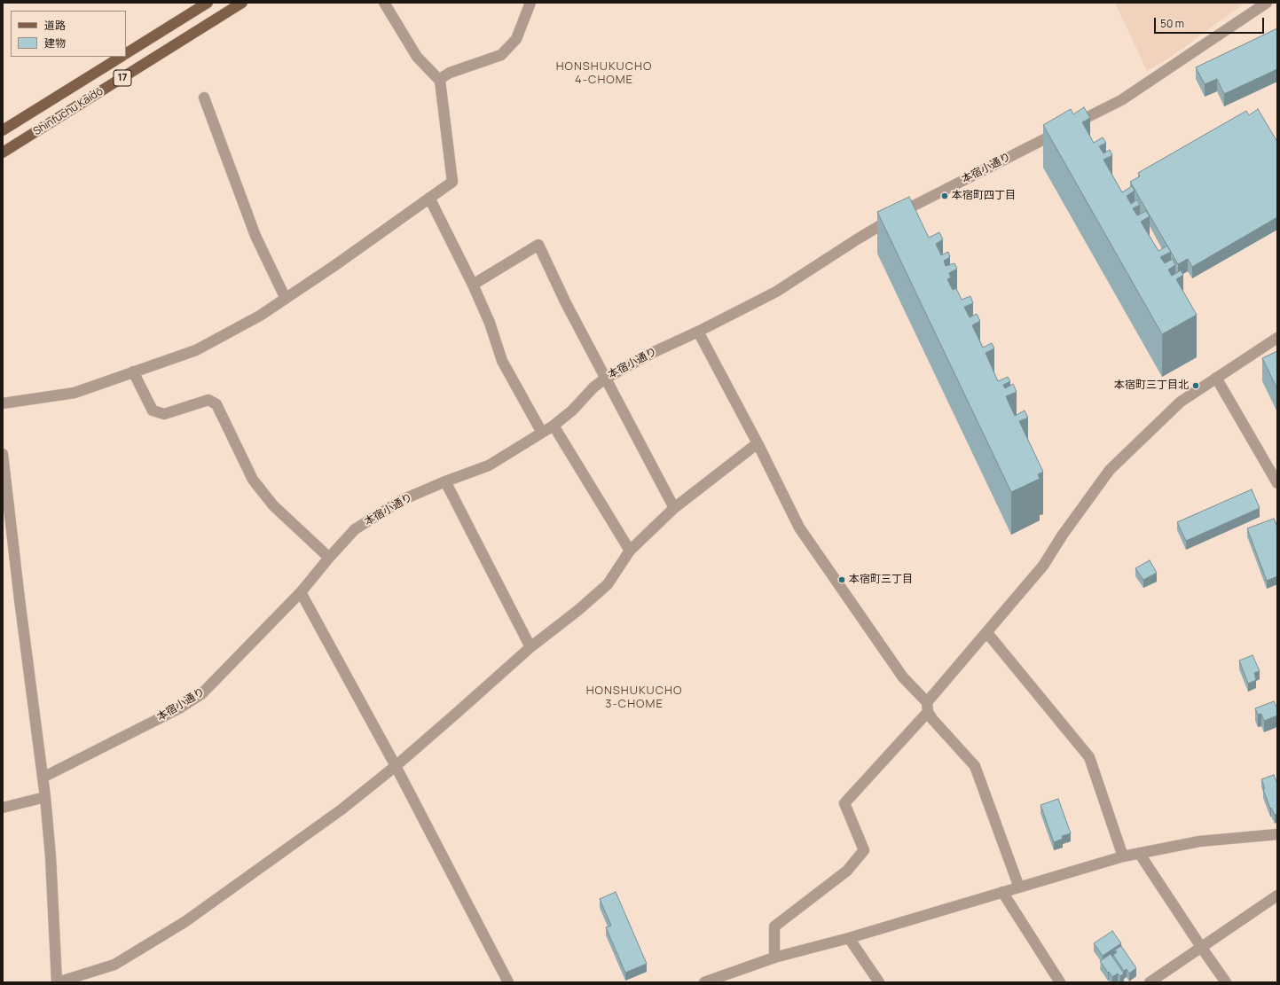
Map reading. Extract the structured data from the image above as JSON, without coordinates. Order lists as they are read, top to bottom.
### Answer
{
  "streets": {
    "main road": ["17", "Shinfuchu Kaidō"],
    "street": ["本宿小通り"]
  },
  "districts": ["HONSHUKUCHO 4-CHOME", "HONSHUKUCHO 3-CHOME"],
  "places": ["本宿町四丁目", "本宿町三丁目北", "本宿町三丁目"],
  "legend": ["道路", "建物"],
  "scale_bar": "50 m"
}
